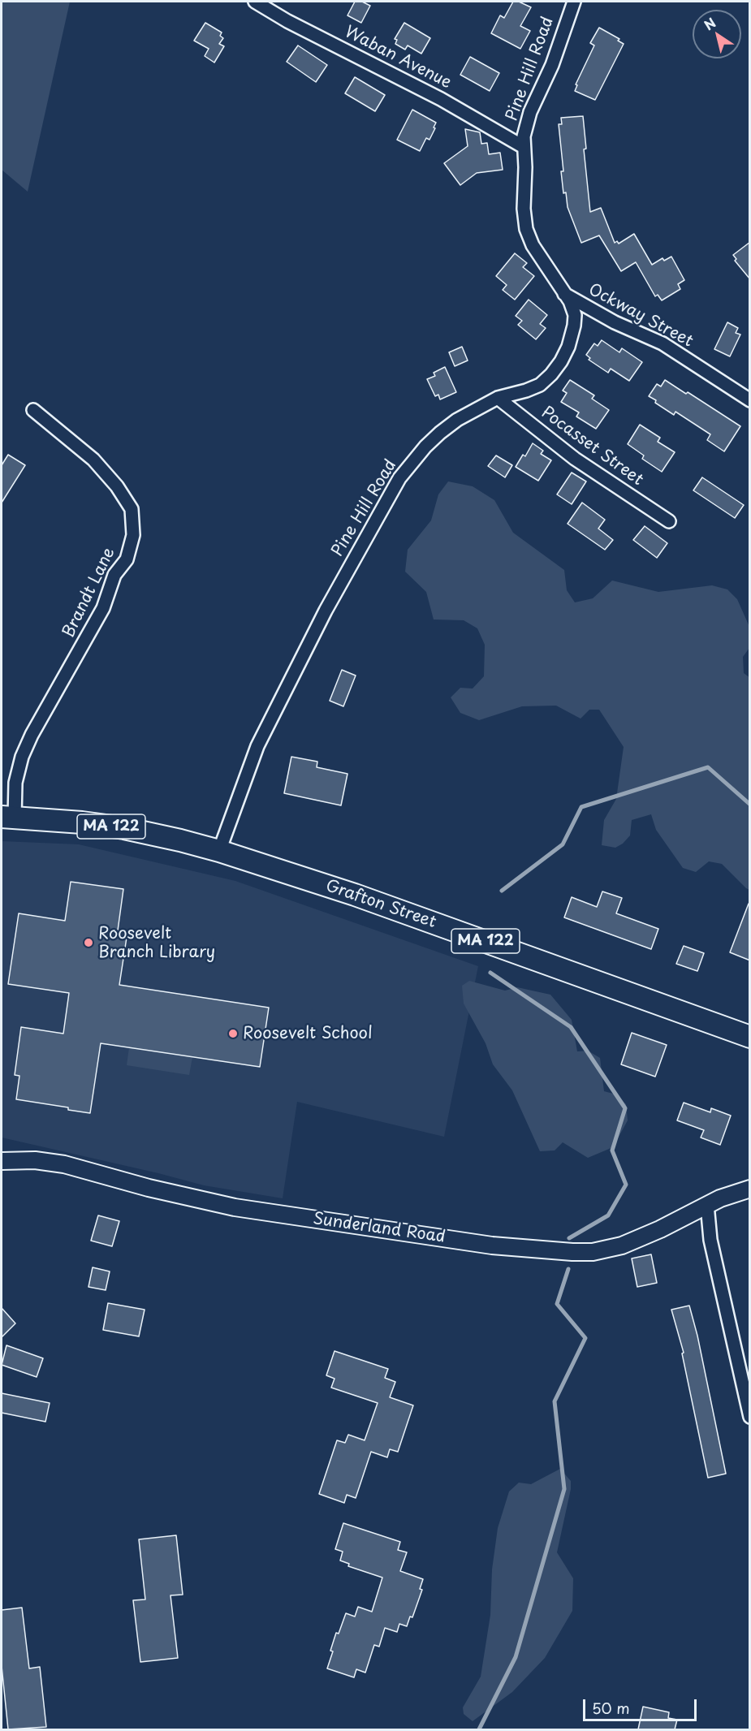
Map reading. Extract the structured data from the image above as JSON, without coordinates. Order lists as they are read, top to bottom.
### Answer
{
  "streets": {
    "highway": ["MA 122", "Grafton Street"],
    "street": [
      "Waban Avenue",
      "Pine Hill Road",
      "Ockway Street",
      "Pocasset Street",
      "Brandt Lane",
      "Sunderland Road"
    ]
  },
  "crossings": [
    ["Waban Avenue", "Pine Hill Road"],
    ["Pine Hill Road", "Ockway Street"],
    ["Pine Hill Road", "Pocasset Street"],
    ["Pine Hill Road", "Grafton Street"],
    ["Brandt Lane", "Grafton Street"]
  ],
  "places": ["Roosevelt Branch Library", "Roosevelt School"],
  "scale_bar": "50 m",
  "north": "top left"
}
